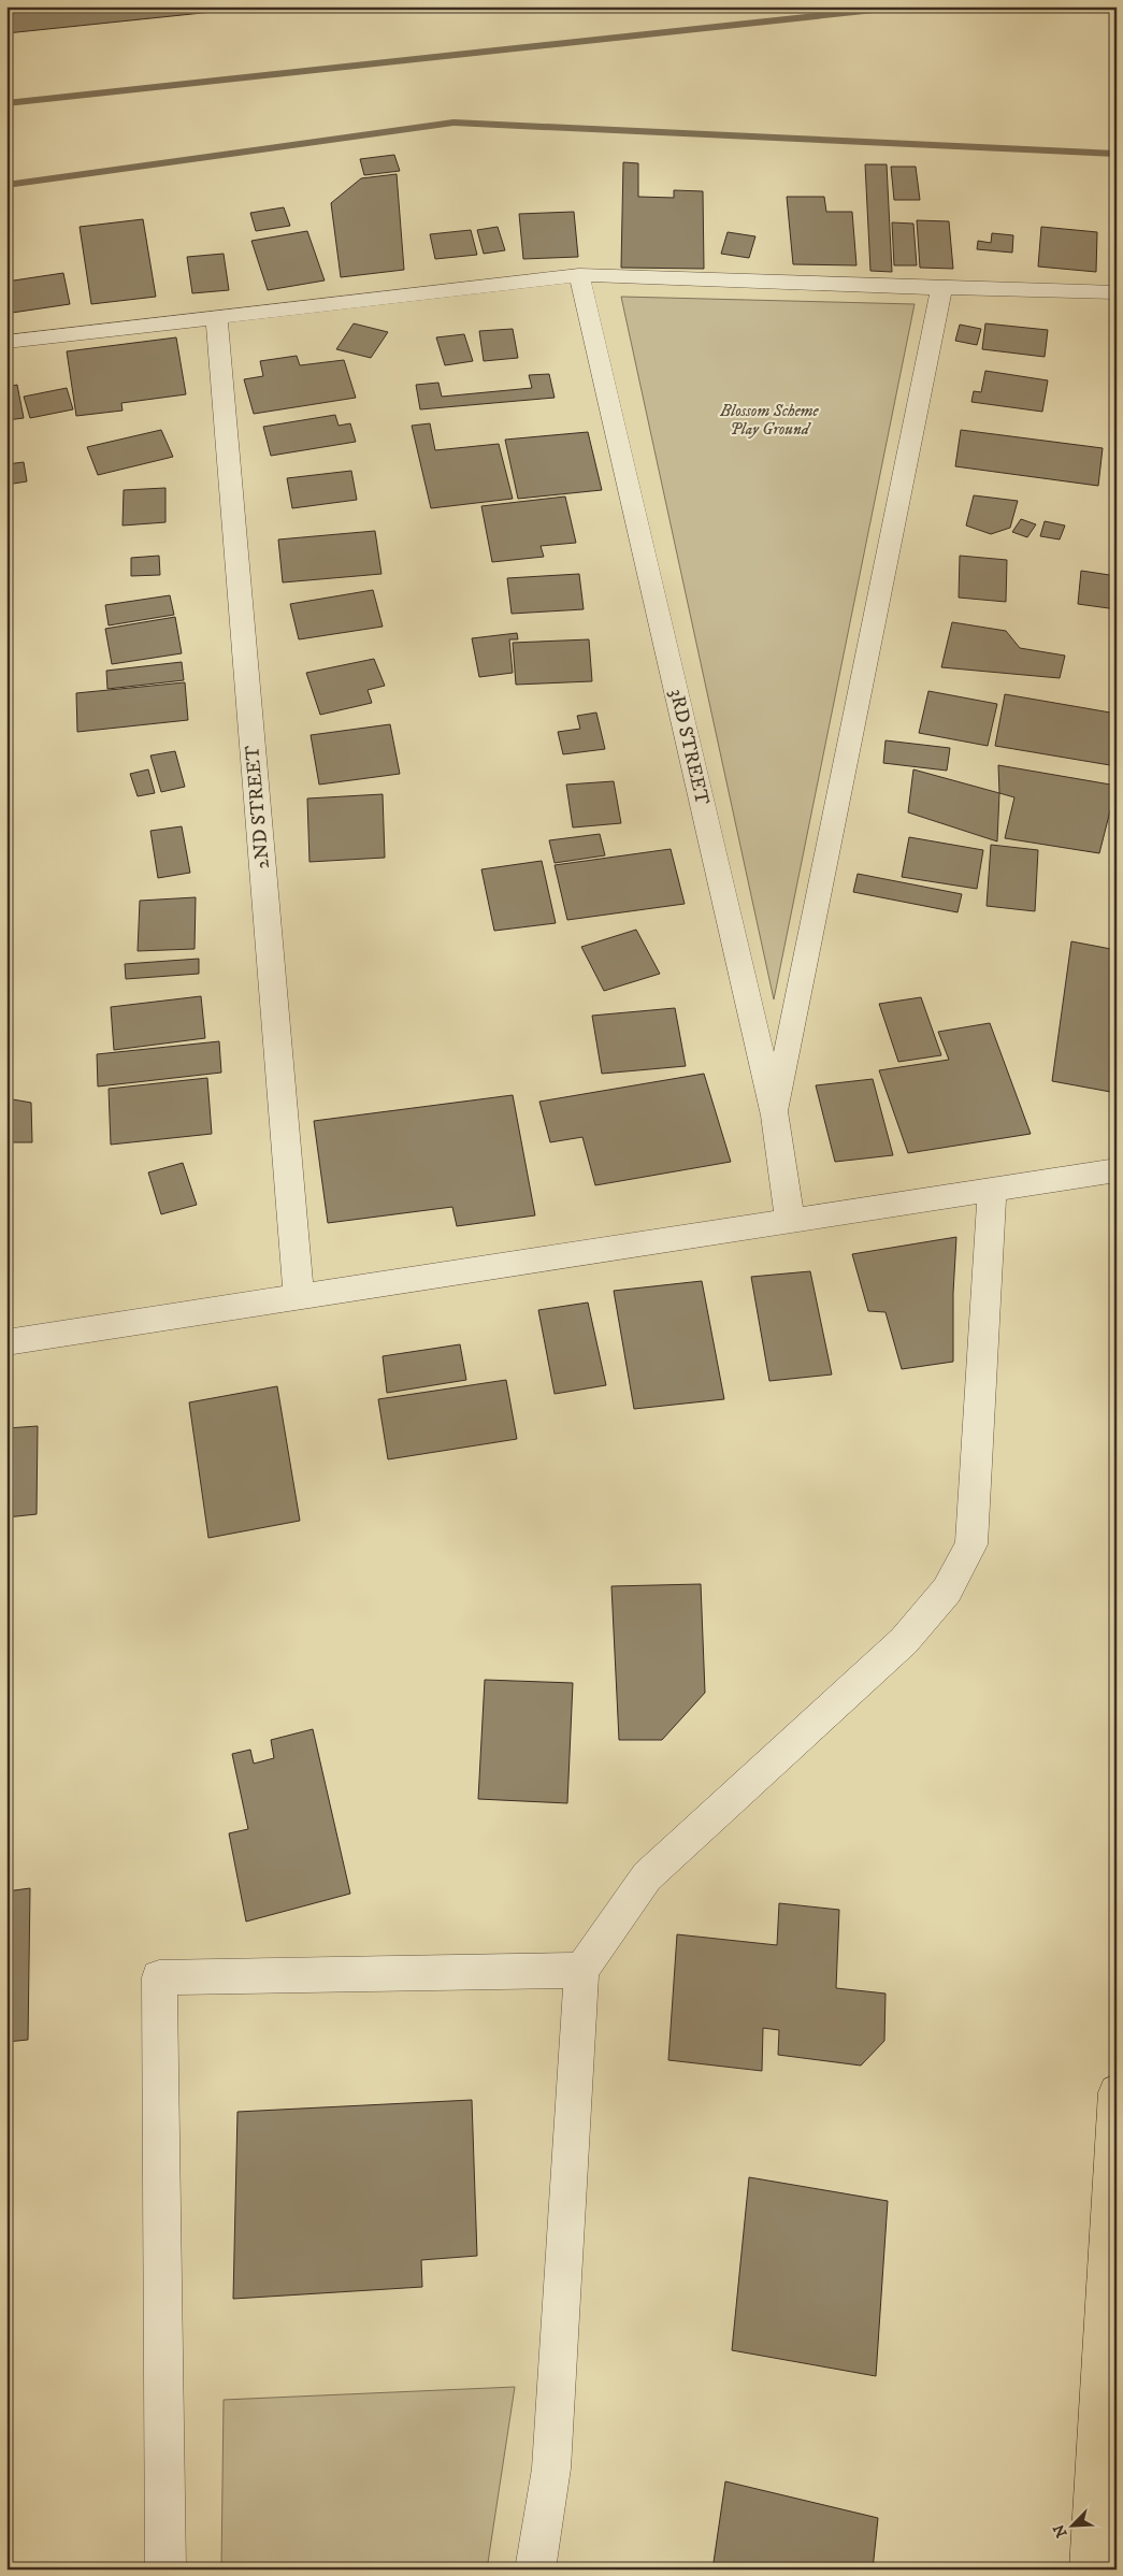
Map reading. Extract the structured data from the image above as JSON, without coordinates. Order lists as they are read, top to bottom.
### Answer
{
  "streets": {
    "street": ["3RD STREET", "2ND STREET"]
  },
  "parks": ["Blossom Scheme Play Ground"],
  "north": "bottom left"
}
